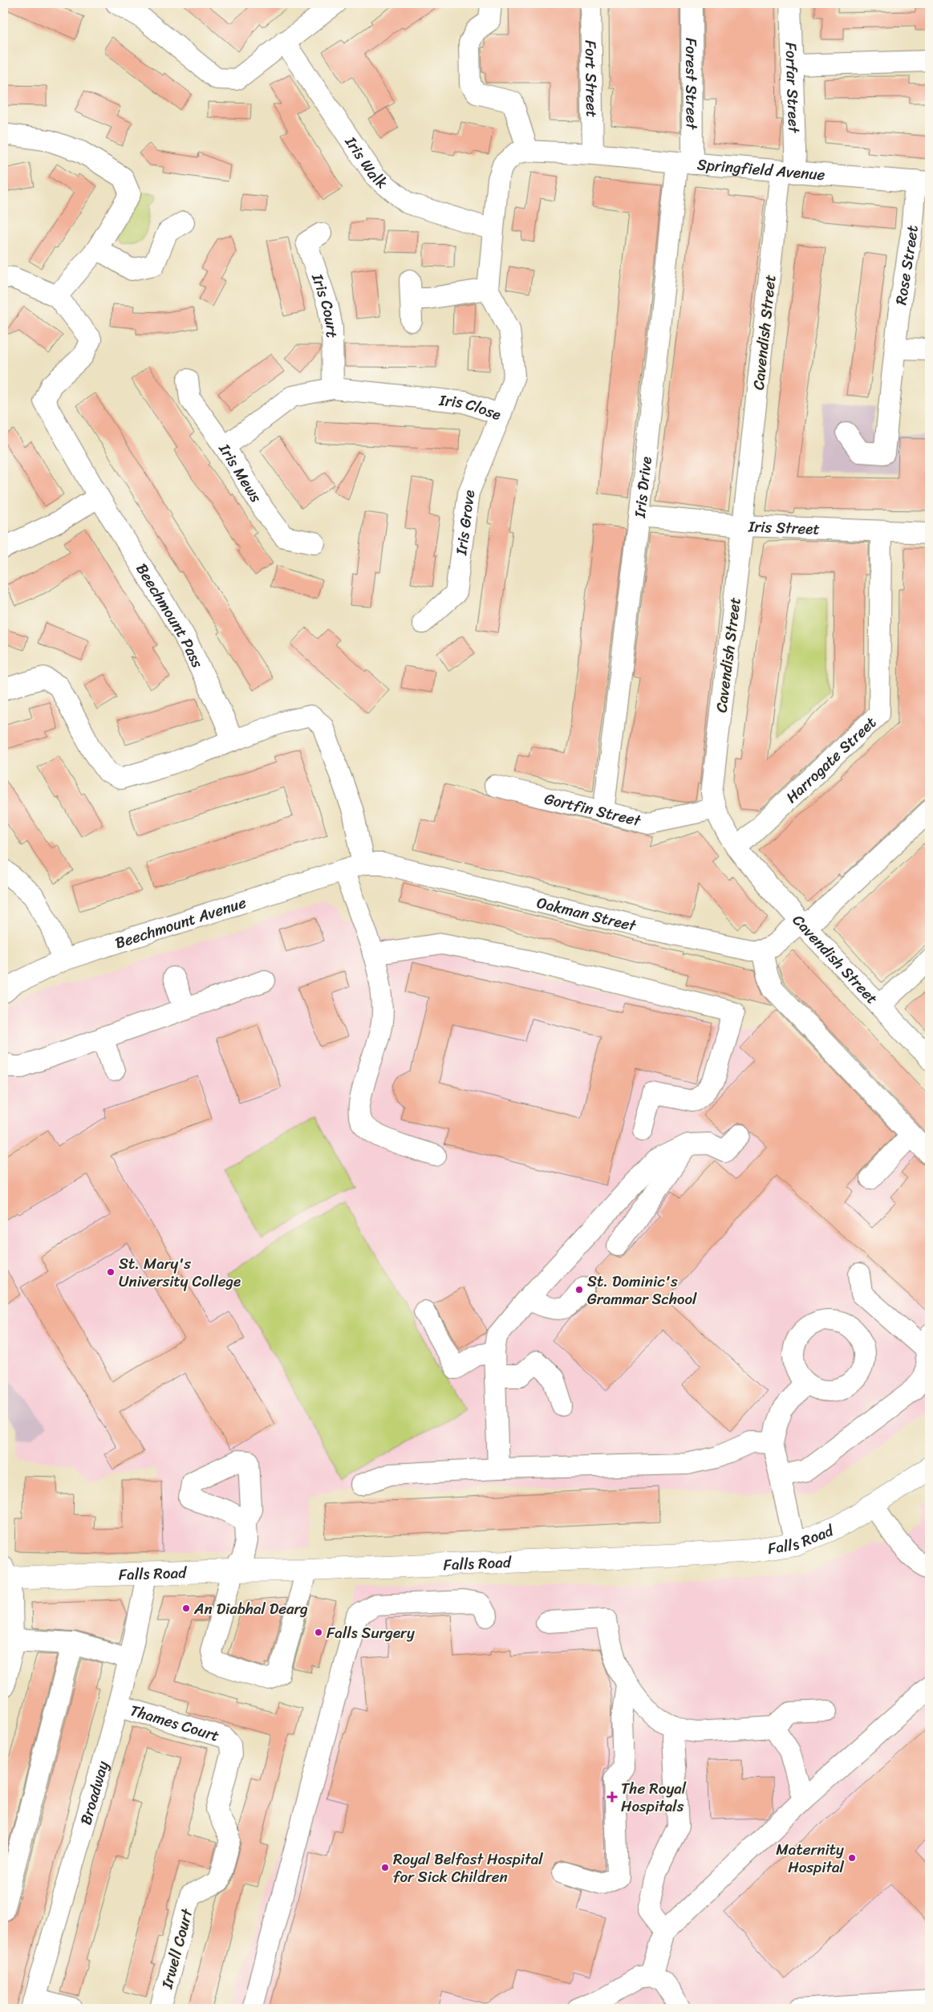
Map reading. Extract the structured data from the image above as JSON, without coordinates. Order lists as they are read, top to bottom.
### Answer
{
  "streets": {
    "main road": ["Falls Road"],
    "street": [
      "Fort Street",
      "Forest Street",
      "Forfar Street",
      "Iris Walk",
      "Springfield Avenue",
      "Rose Street",
      "Iris Court",
      "Cavendish Street",
      "Iris Close",
      "Iris Mews",
      "Iris Drive",
      "Iris Grove",
      "Iris Street",
      "Beechmount Pass",
      "Harrogate Street",
      "Gortfin Street",
      "Oakman Street",
      "Beechmount Avenue",
      "Thames Court",
      "Broadway",
      "Irwell Court"
    ]
  },
  "crossings": [
    ["Fort Street", "Springfield Avenue"],
    ["Forest Street", "Springfield Avenue"],
    ["Forest Street", "Iris Drive"],
    ["Forfar Street", "Springfield Avenue"],
    ["Forfar Street", "Cavendish Street"],
    ["Springfield Avenue", "Rose Street"],
    ["Springfield Avenue", "Cavendish Street"],
    ["Springfield Avenue", "Iris Drive"],
    ["Iris Court", "Iris Close"],
    ["Cavendish Street", "Iris Street"],
    ["Cavendish Street", "Harrogate Street"],
    ["Cavendish Street", "Gortfin Street"],
    ["Iris Close", "Iris Mews"],
    ["Iris Close", "Iris Grove"],
    ["Iris Drive", "Iris Street"],
    ["Iris Drive", "Gortfin Street"],
    ["Iris Street", "Harrogate Street"],
    ["Oakman Street", "Beechmount Avenue"],
    ["Falls Road", "Broadway"],
    ["Thames Court", "Broadway"],
    ["Thames Court", "Irwell Court"]
  ],
  "places": {
    "other": [
      "St. Mary's University College",
      "St. Dominic's Grammar School",
      "An Diabhal Dearg",
      "Falls Surgery",
      "Maternity Hospital",
      "Royal Belfast Hospital for Sick Children"
    ],
    "health": ["The Royal Hospitals"]
  }
}
